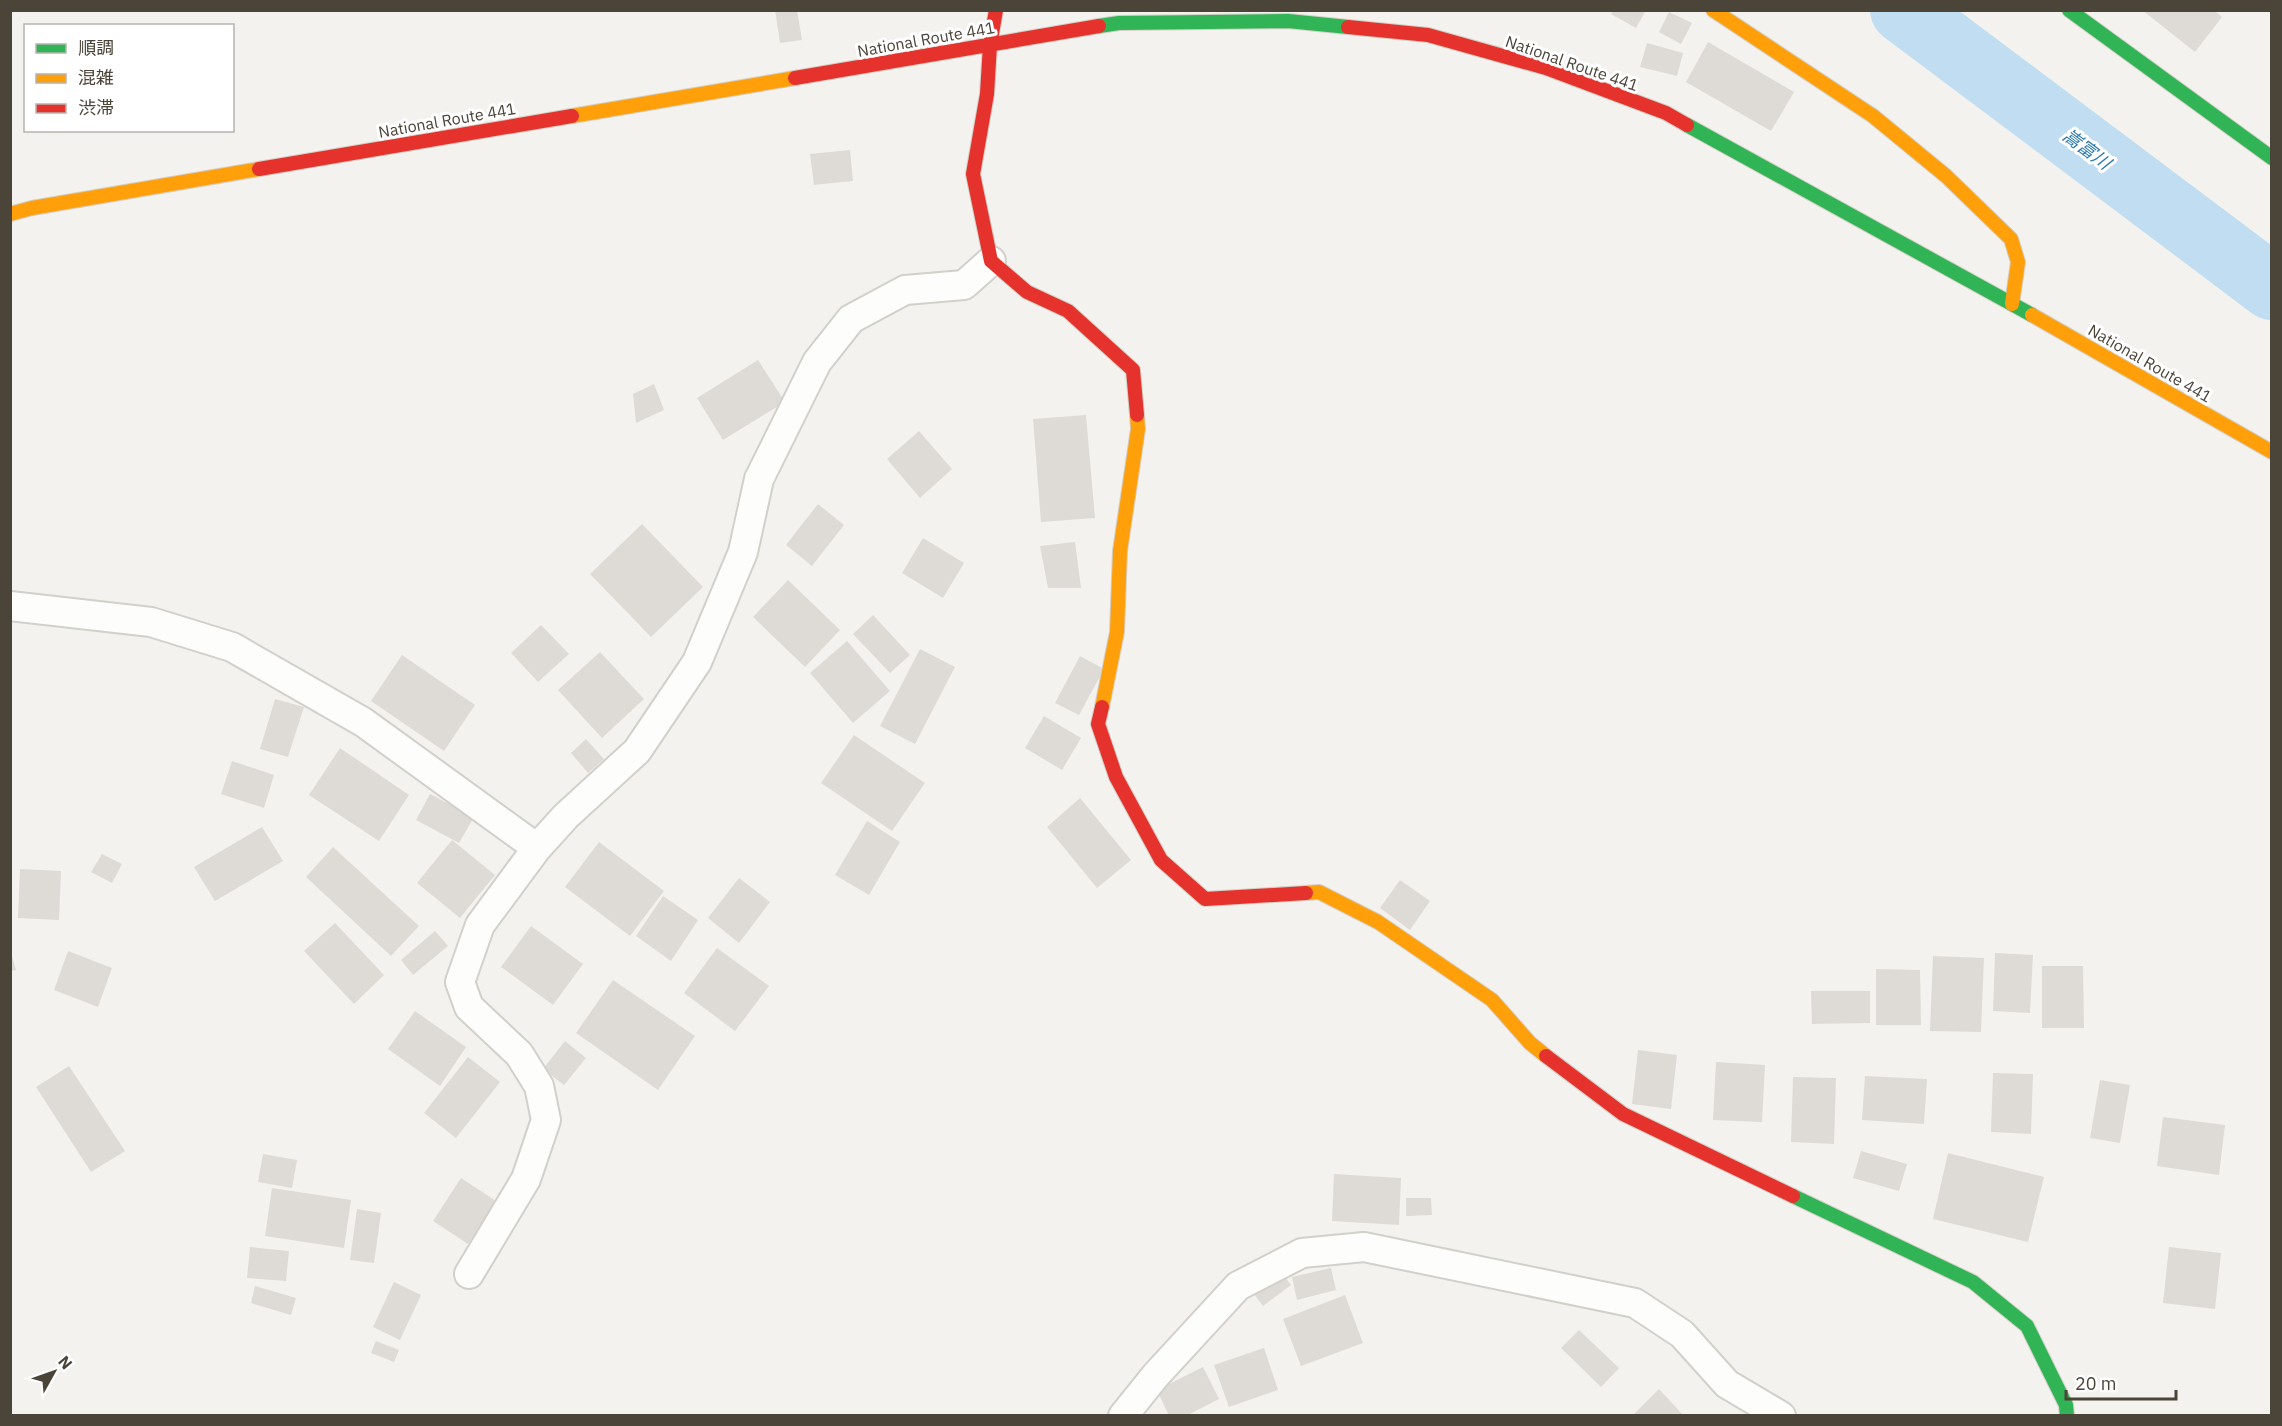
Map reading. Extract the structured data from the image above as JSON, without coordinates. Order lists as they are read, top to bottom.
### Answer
{
  "streets": {
    "main road": ["National Route 441"]
  },
  "water": ["嵩富川"],
  "legend": ["順調", "混雑", "渋滞"],
  "scale_bar": "20 m",
  "north": "top right"
}
